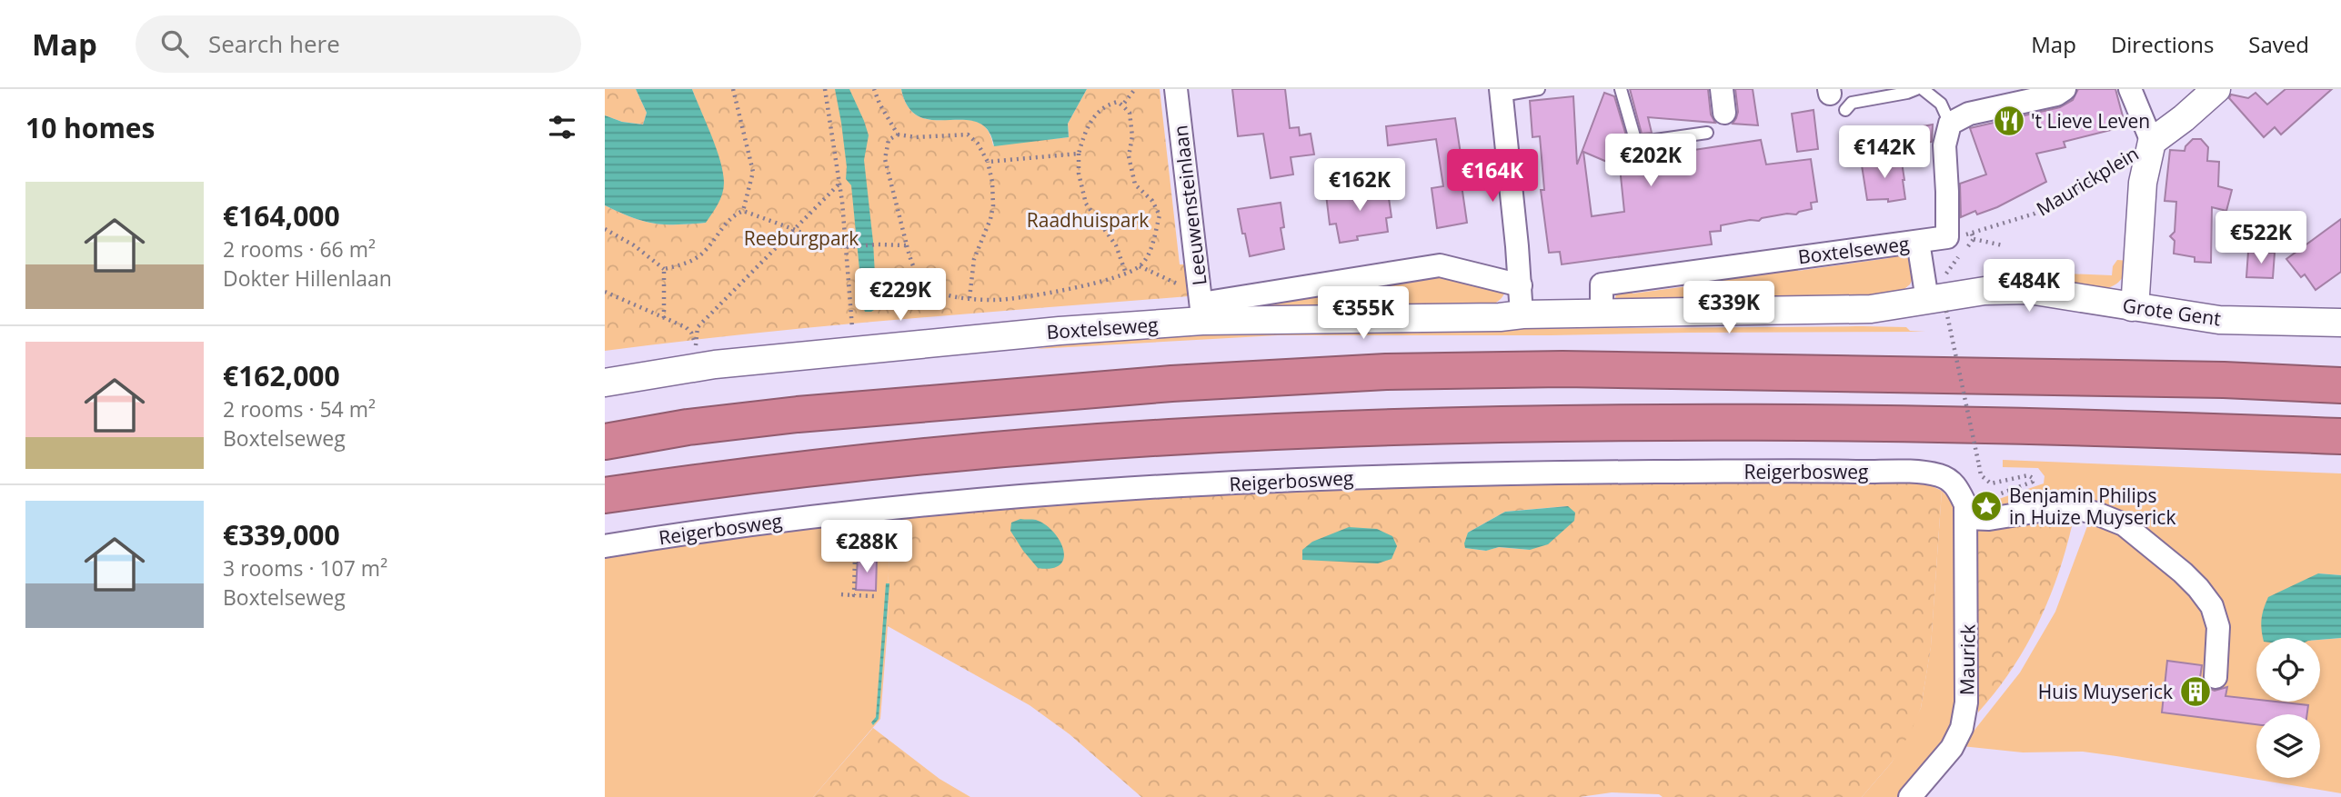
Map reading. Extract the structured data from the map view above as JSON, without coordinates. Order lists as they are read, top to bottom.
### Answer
{
  "streets": {
    "street": [
      "Maurickplein",
      "Leeuwensteinlaan",
      "Boxtelseweg",
      "Grote Gent",
      "Reigerbosweg",
      "Maurick"
    ]
  },
  "crossings": [
    ["Maurickplein", "Grote Gent"],
    ["Leeuwensteinlaan", "Boxtelseweg"],
    ["Boxtelseweg", "Grote Gent"],
    ["Reigerbosweg", "Maurick"]
  ],
  "parks": ["Raadhuispark", "Reeburgpark"],
  "places": {
    "restaurant": ["'t Lieve Leven"],
    "place": ["Benjamin Philips in Huize Muyserick"],
    "building": ["Huis Muyserick"]
  },
  "page": {
    "header": "Map",
    "search": "Search here",
    "nav": ["Map", "Directions", "Saved"],
    "heading": "10 homes",
    "price": [
      "€142K",
      "€202K",
      "€164K",
      "€162K",
      "€522K",
      "€484K",
      "€229K",
      "€339K",
      "€355K",
      "€288K"
    ],
    "list": [
      {
        "name": "€164,000",
        "note": "2 rooms · 66 m² · Dokter Hillenlaan"
      },
      {
        "name": "€162,000",
        "note": "2 rooms · 54 m² · Boxtelseweg"
      },
      {
        "name": "€339,000",
        "note": "3 rooms · 107 m² · Boxtelseweg"
      }
    ]
  }
}
